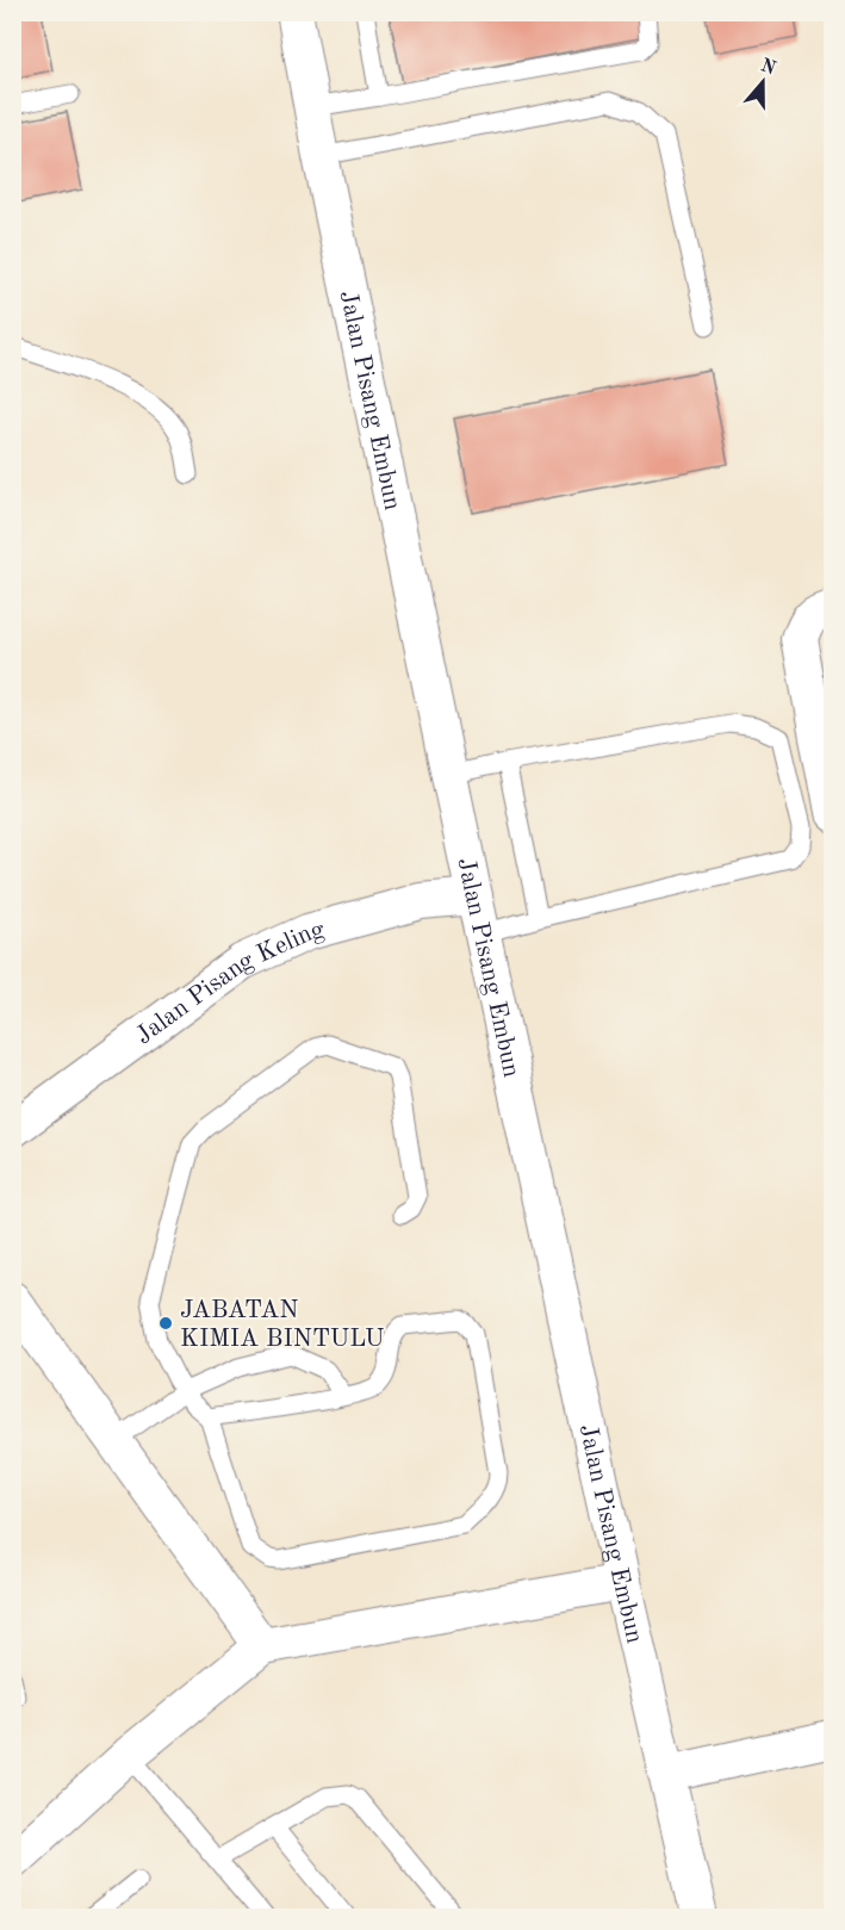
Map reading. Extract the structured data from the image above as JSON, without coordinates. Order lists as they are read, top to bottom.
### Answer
{
  "streets": {
    "street": ["Jalan Pisang Embun", "Jalan Pisang Keling"]
  },
  "crossings": [
    ["Jalan Pisang Embun", "Jalan Pisang Keling"]
  ],
  "places": ["JABATAN KIMIA BINTULU"],
  "north": "top"
}
